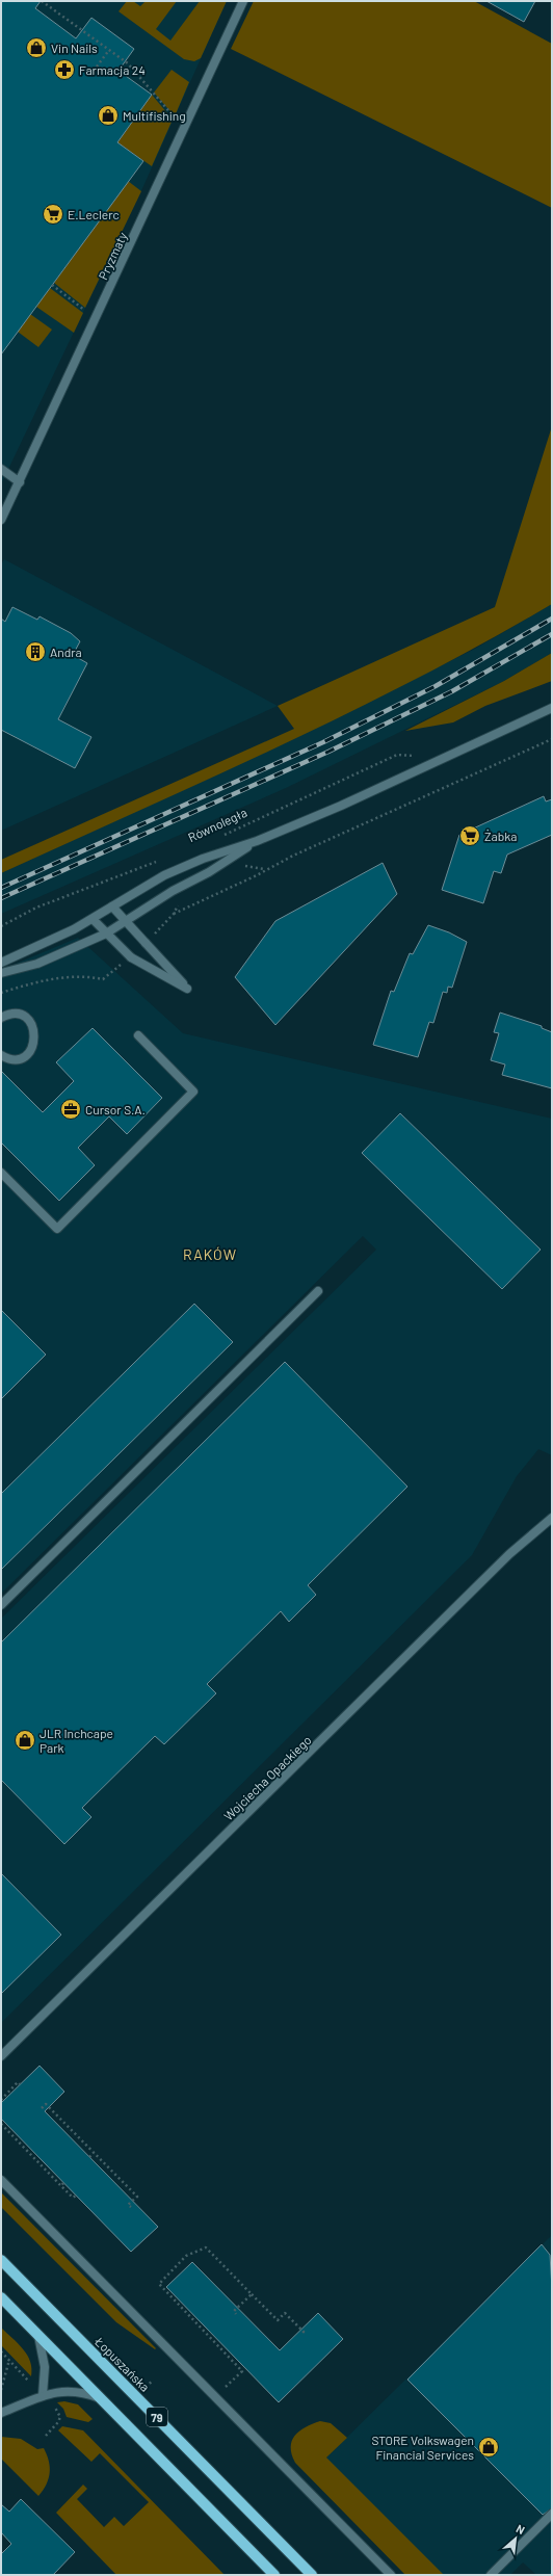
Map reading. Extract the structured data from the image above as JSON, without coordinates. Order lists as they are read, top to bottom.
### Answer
{
  "streets": {
    "main road": ["Łopuszańska", "79"],
    "street": ["Pryzmaty", "Równoległa", "Wojciecha Opackiego"]
  },
  "districts": ["RAKÓW"],
  "places": {
    "shop": [
      "Vin Nails",
      "Multifishing",
      "JLR Inchcape Park",
      "STORE Volkswagen Financial Services"
    ],
    "pharmacy": ["Farmacja 24"],
    "supermarket": ["E.Leclerc", "Żabka"],
    "building": ["Andra"],
    "office": ["Cursor S.A."]
  },
  "north": "top right"
}
